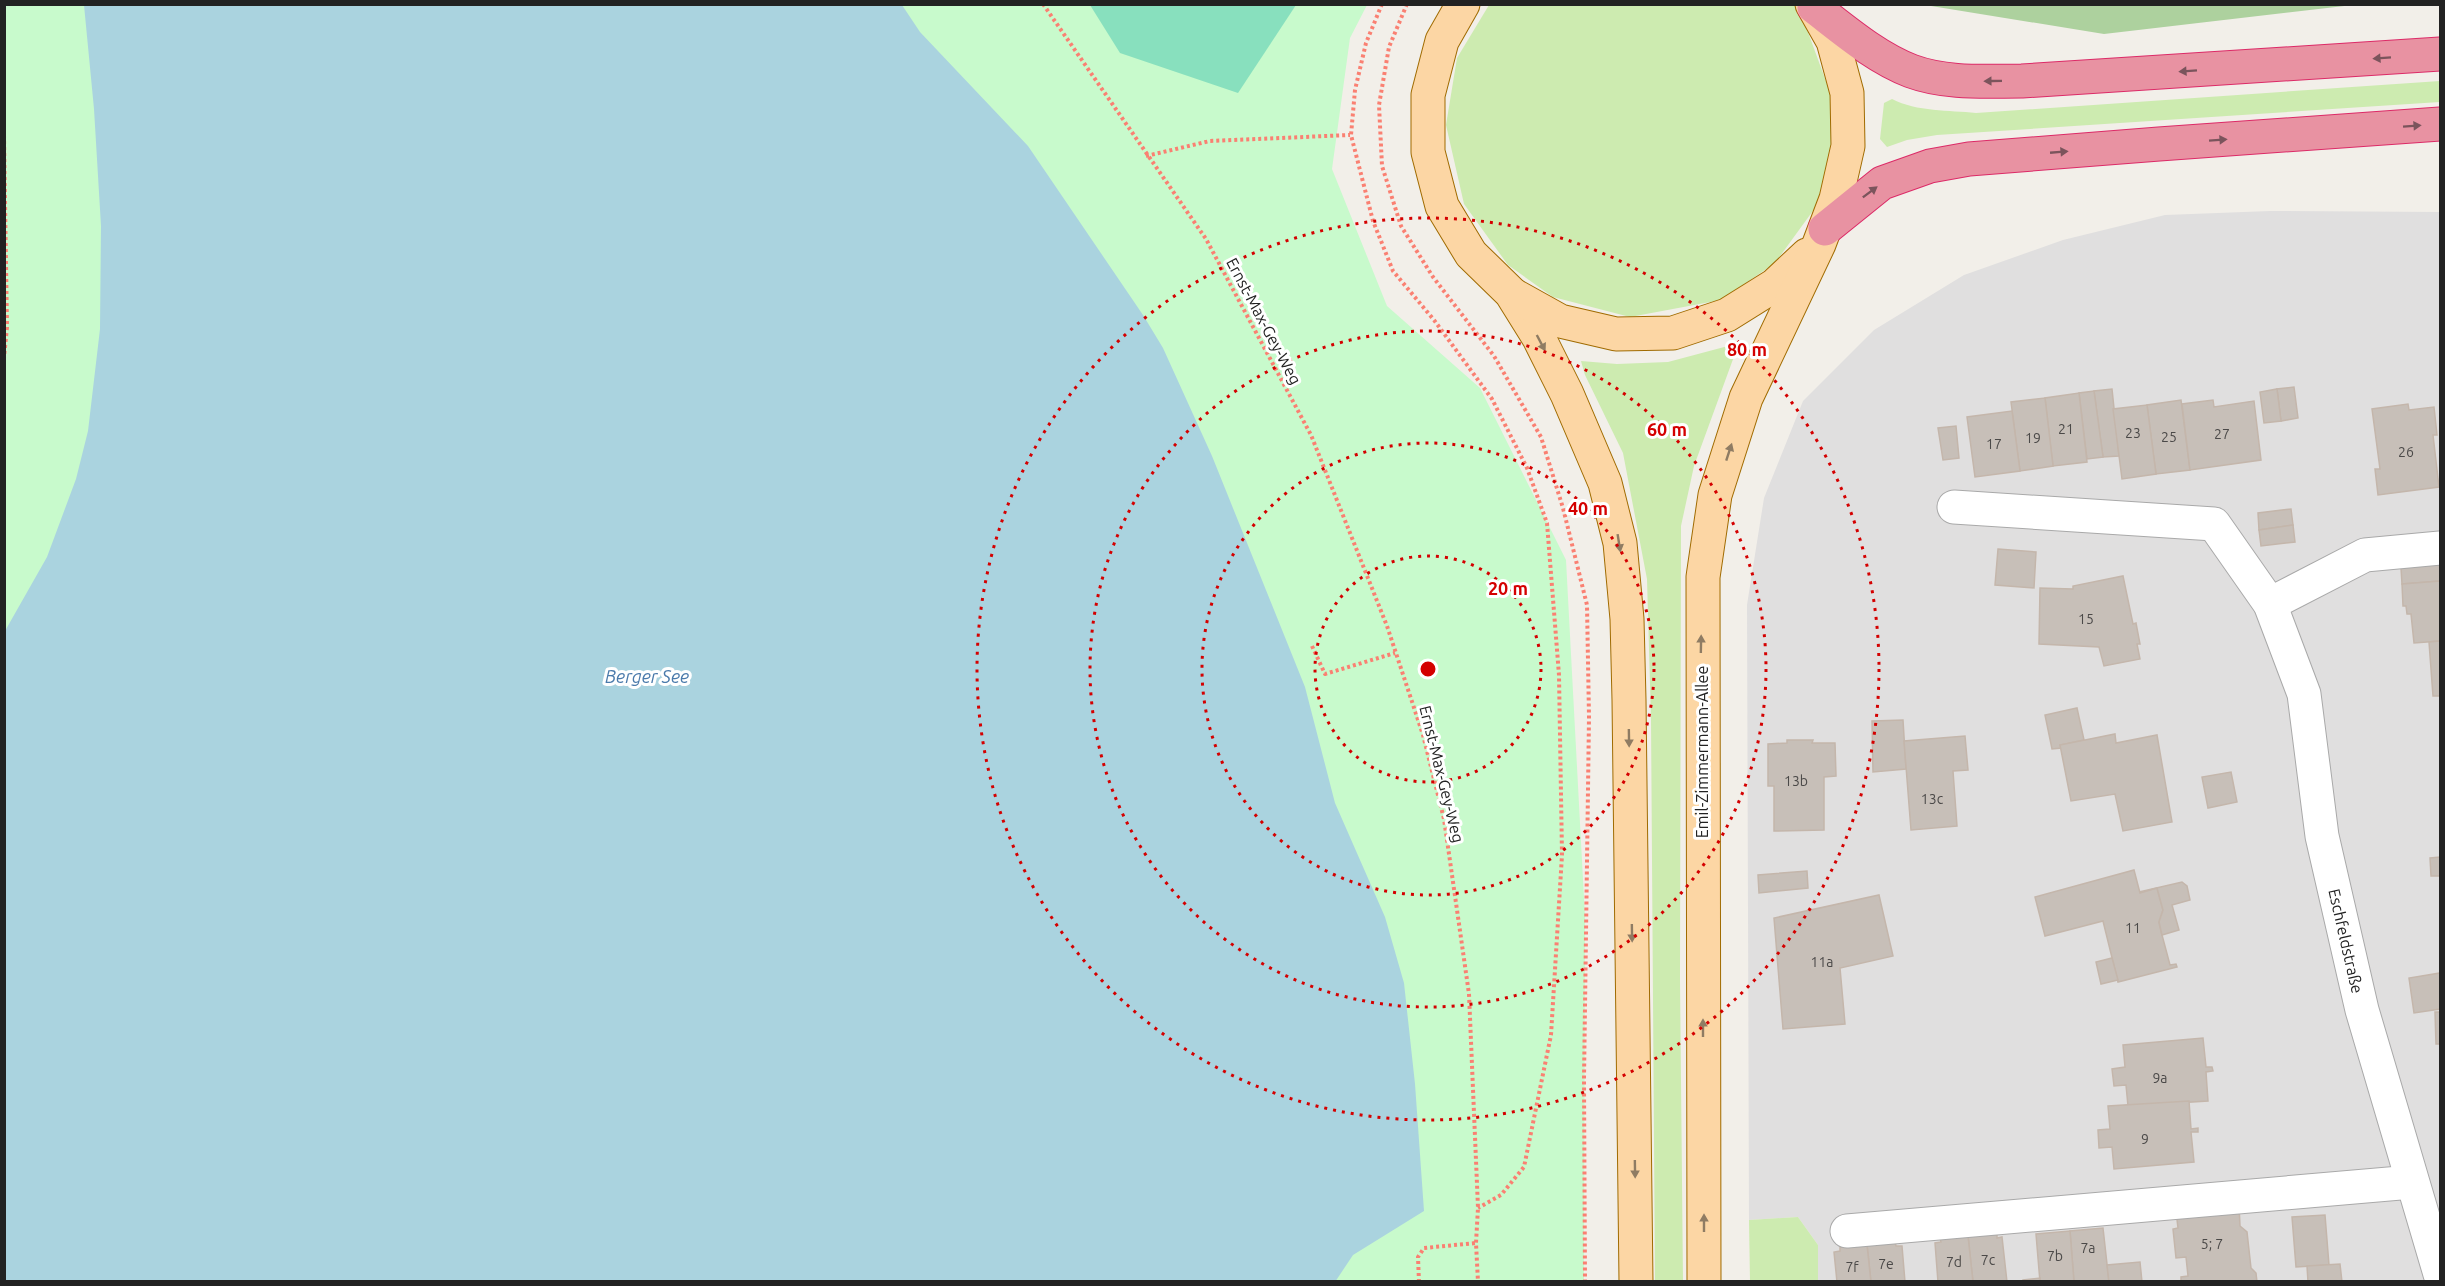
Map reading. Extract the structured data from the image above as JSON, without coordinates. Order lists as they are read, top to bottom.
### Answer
{
  "streets": {
    "main road": ["Emil-Zimmermann-Allee"],
    "street": ["Eschfeldstraße"],
    "path": ["Ernst-Max-Gey-Weg"]
  },
  "water": ["Berger See"],
  "house_numbers": [
    "21",
    "23",
    "27",
    "25",
    "19",
    "17",
    "26",
    "15",
    "13b",
    "13c",
    "11",
    "11a",
    "9a",
    "9",
    "5; 7",
    "7a",
    "7b",
    "7c",
    "7d",
    "7e",
    "7f"
  ],
  "rings": [
    "80 m",
    "60 m",
    "40 m",
    "20 m"
  ]
}
